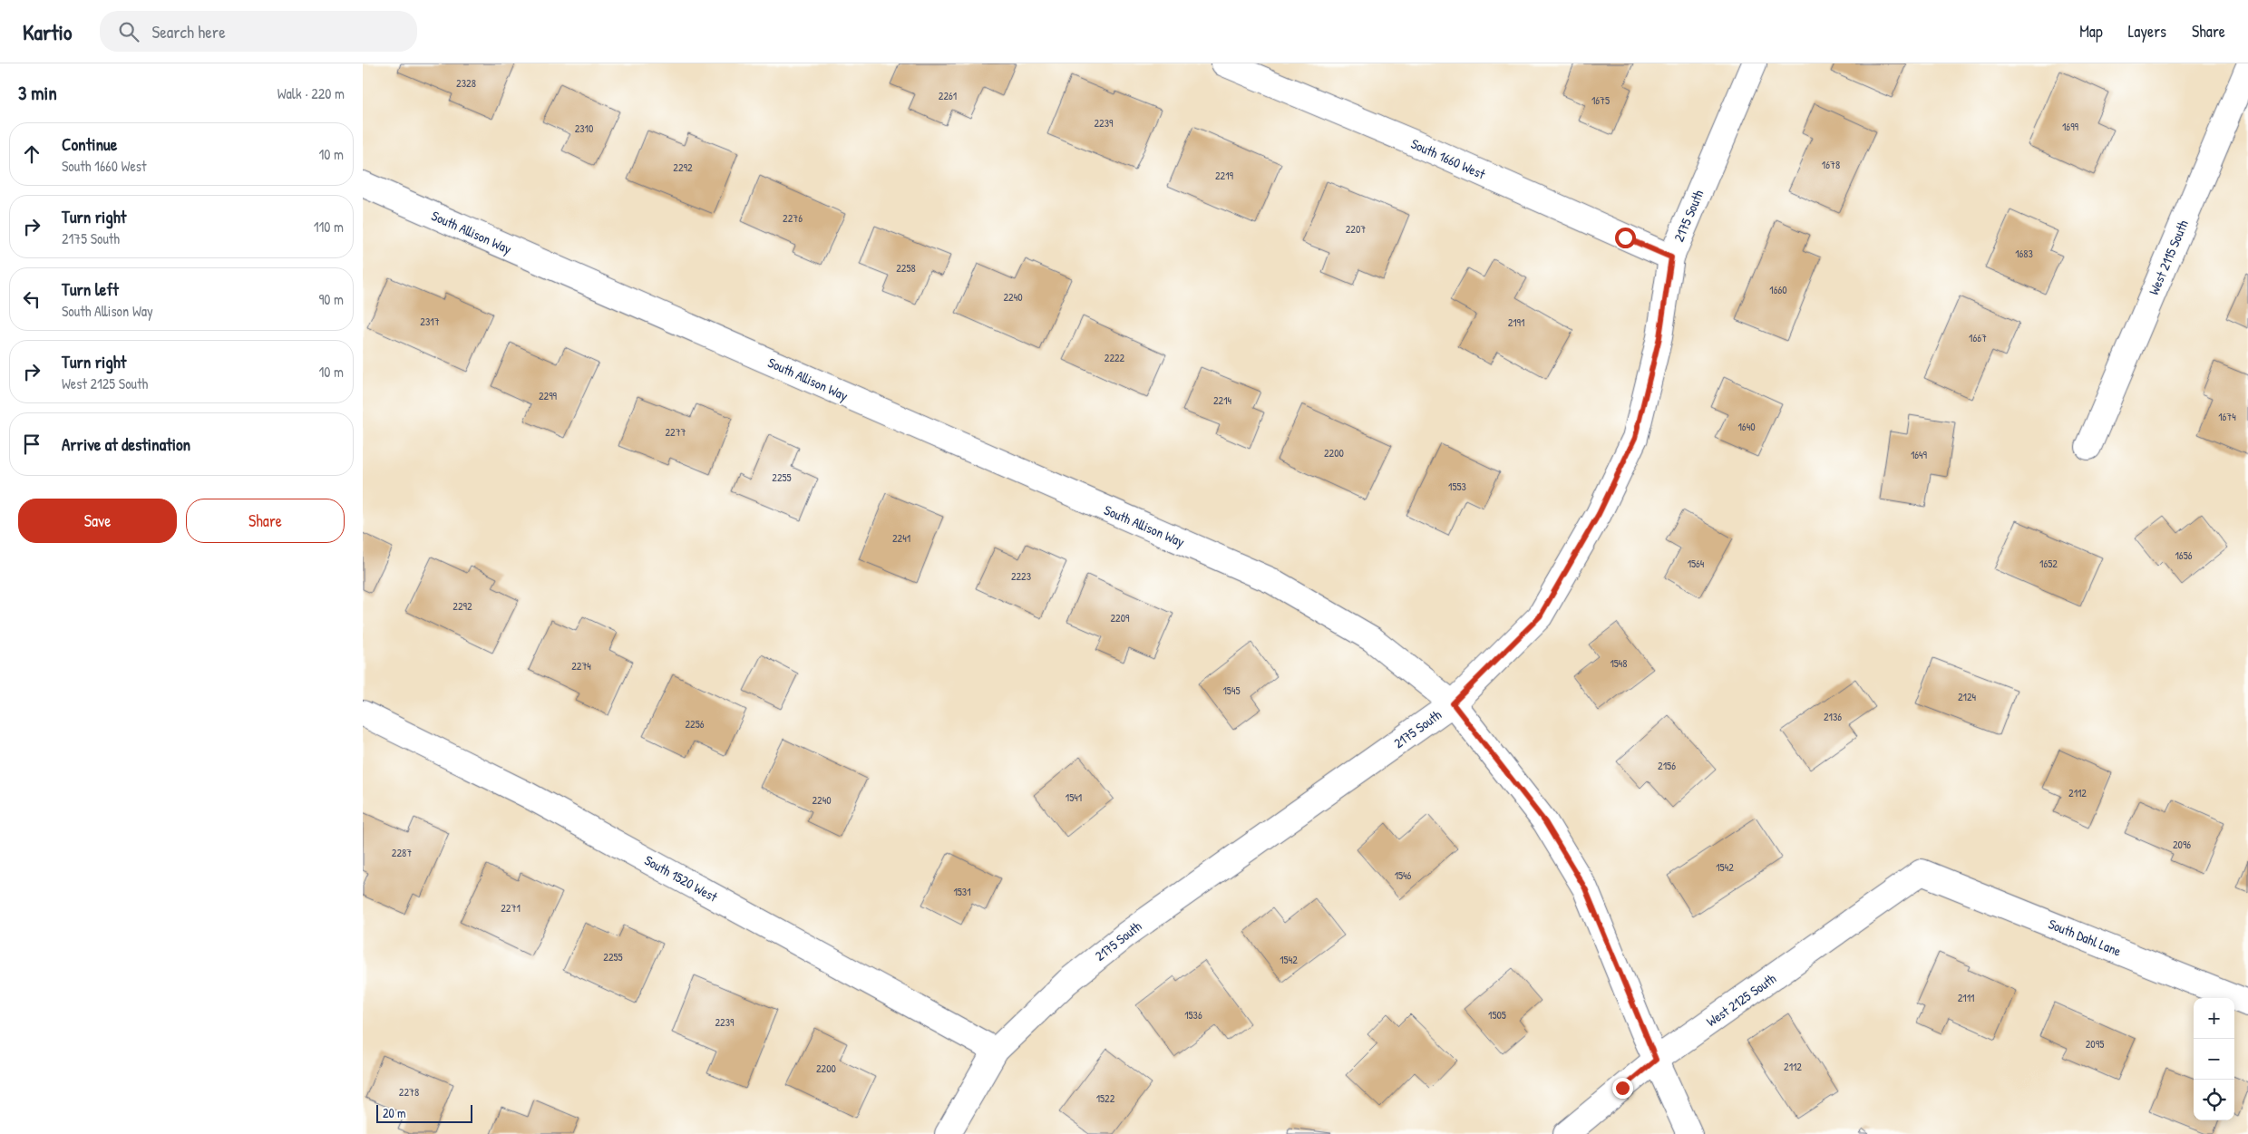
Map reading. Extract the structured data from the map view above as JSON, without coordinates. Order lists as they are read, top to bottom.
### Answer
{
  "streets": {
    "street": [
      "South 1660 West",
      "2175 South",
      "South Allison Way",
      "West 2115 South",
      "South 1520 West",
      "South Dahl Lane",
      "West 2125 South"
    ]
  },
  "crossings": [
    ["South 1660 West", "2175 South"],
    ["2175 South", "South Allison Way"],
    ["2175 South", "South 1520 West"],
    ["South Allison Way", "West 2125 South"],
    ["South Dahl Lane", "West 2125 South"]
  ],
  "house_numbers": [
    "2328",
    "2261",
    "1675",
    "2239",
    "1699",
    "2310",
    "1678",
    "2292",
    "2219",
    "2276",
    "2207",
    "1683",
    "2258",
    "1660",
    "2240",
    "2317",
    "2191",
    "1667",
    "2222",
    "2299",
    "2214",
    "1674",
    "1640",
    "2277",
    "2200",
    "1649",
    "2255",
    "1553",
    "2241",
    "1656",
    "1564",
    "1652",
    "2223",
    "2292",
    "2209",
    "1548",
    "2274",
    "1545",
    "2124",
    "2136",
    "2256",
    "2156",
    "2112",
    "1541",
    "2240",
    "2096",
    "2287",
    "1542",
    "1546",
    "1531",
    "2271",
    "2255",
    "1542",
    "2111",
    "1536",
    "1505",
    "2239",
    "2095",
    "2112",
    "2200",
    "2278",
    "1522"
  ],
  "scale_bar": "20 m",
  "page": {
    "header": "Kartio",
    "search": "Search here",
    "nav": ["Map", "Layers", "Share"],
    "heading": ["3 min", "Walk · 220 m"],
    "list": [
      ["Continue", "South 1660 West", "10 m"],
      ["Turn right", "2175 South", "110 m"],
      ["Turn left", "South Allison Way", "90 m"],
      ["Turn right", "West 2125 South", "10 m"],
      "Arrive at destination"
    ],
    "buttons": ["Save", "Share"],
    "map_buttons": ["+", "−"],
    "scale": "20 m"
  }
}
